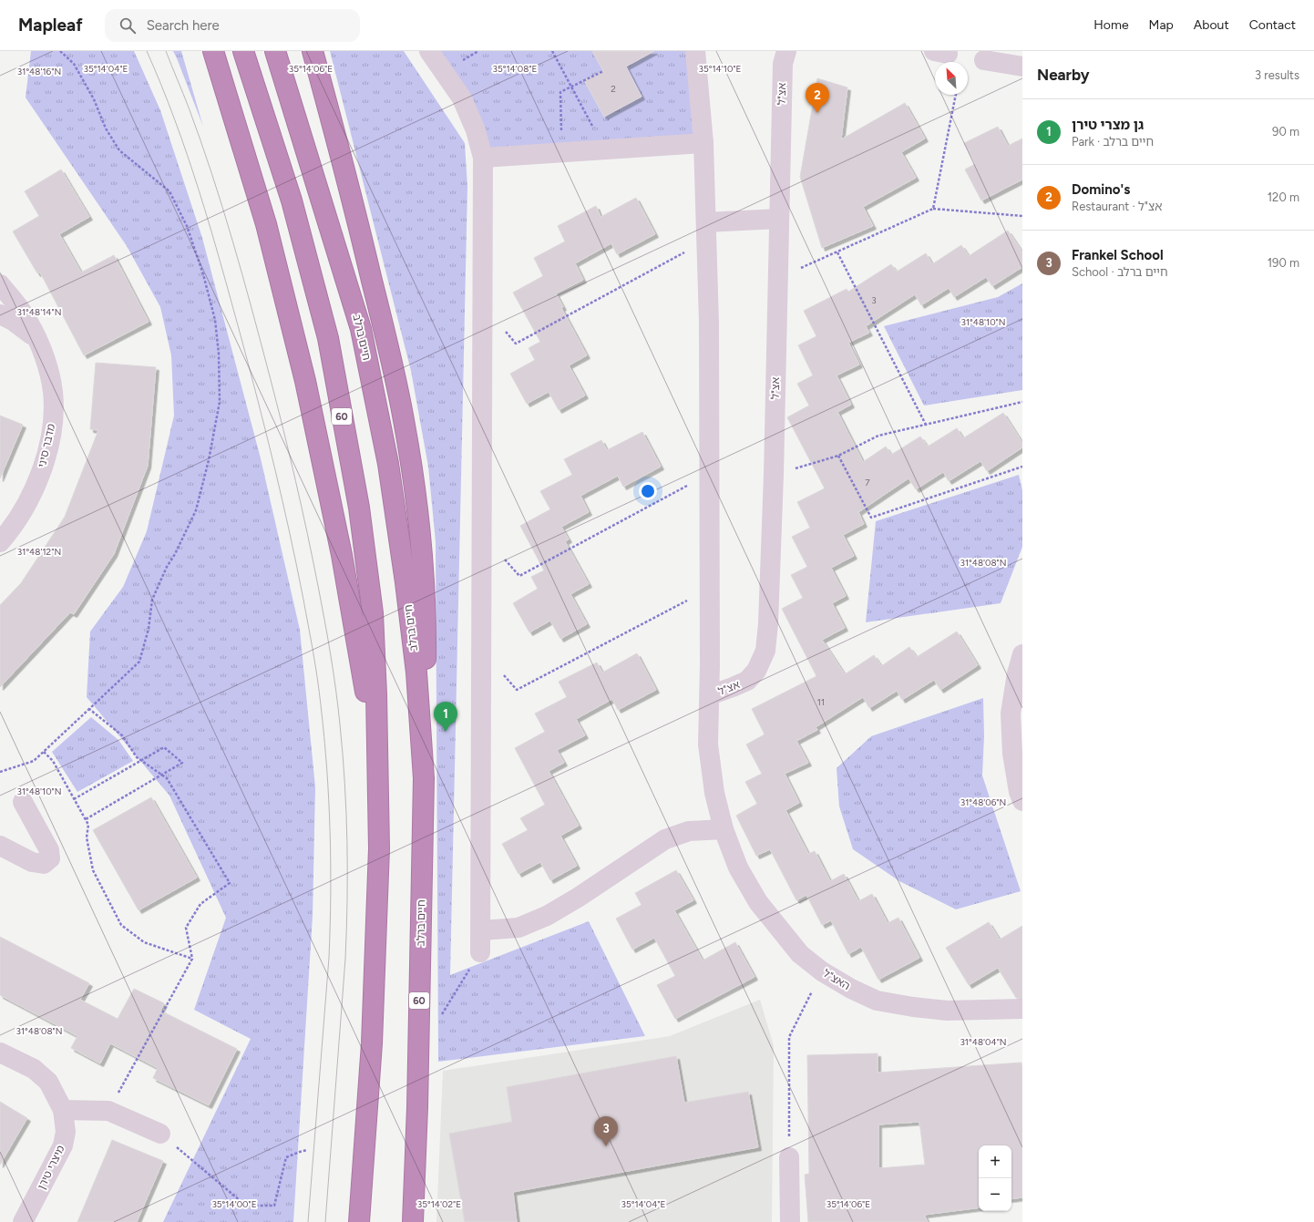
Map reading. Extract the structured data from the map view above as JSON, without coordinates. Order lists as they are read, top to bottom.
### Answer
{
  "streets": {
    "highway": ["חיים ברלב", "60"],
    "street": [
      "אצ\"ל",
      "מדבר סיני",
      "האצ\"ל",
      "מיצרי טירן"
    ]
  },
  "crossings": [
    ["אצ\"ל", "האצ\"ל"]
  ],
  "house_numbers": [
    "2",
    "3",
    "7",
    "11"
  ],
  "north": "top left",
  "page": {
    "header": "Mapleaf",
    "search": "Search here",
    "nav": [
      "Home",
      "Map",
      "About",
      "Contact"
    ],
    "heading": ["Nearby", "3 results"],
    "pins": ["2", "1", "3"],
    "list": [
      {
        "mark": "1",
        "name": "גן מצרי טירן",
        "note": "Park · חיים ברלב",
        "value": "90 m"
      },
      {
        "mark": "2",
        "name": "Domino's",
        "note": "Restaurant · אצ\"ל",
        "value": "120 m"
      },
      {
        "mark": "3",
        "name": "Frankel School",
        "note": "School · חיים ברלב",
        "value": "190 m"
      }
    ],
    "map_buttons": ["+", "−"]
  },
  "coordinates": [
    "35°14'04\"E",
    "35°14'06\"E",
    "35°14'08\"E",
    "35°14'10\"E",
    "31°48'16\"N",
    "31°48'14\"N",
    "31°48'10\"N",
    "31°48'12\"N",
    "31°48'08\"N",
    "31°48'06\"N",
    "31°48'04\"N",
    "35°14'00\"E",
    "35°14'02\"E"
  ]
}
